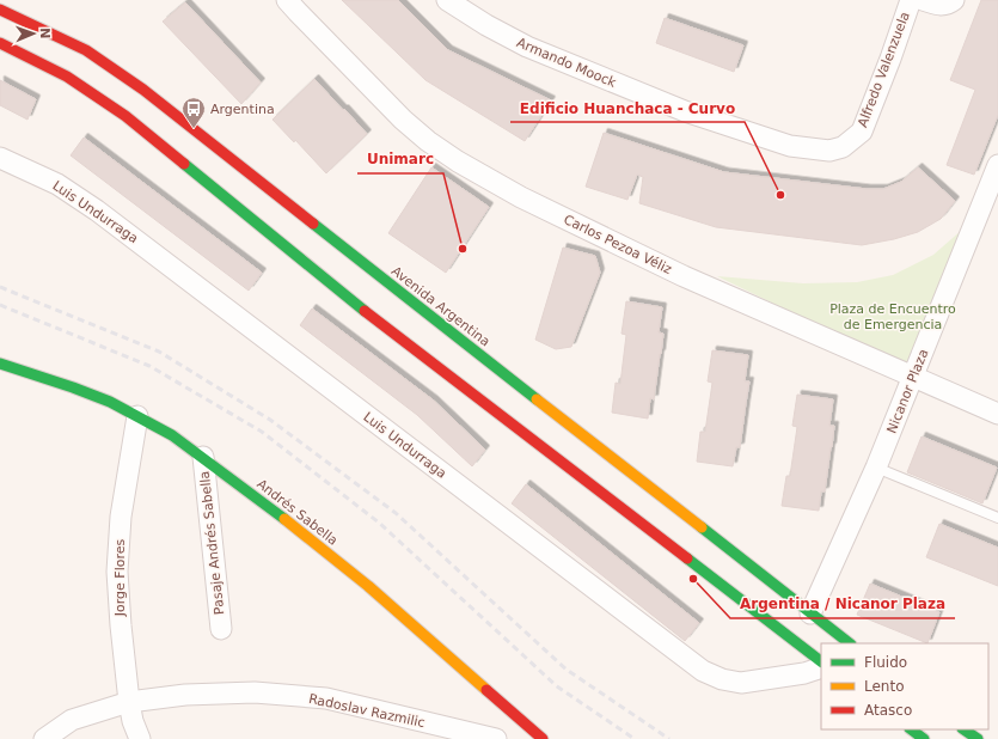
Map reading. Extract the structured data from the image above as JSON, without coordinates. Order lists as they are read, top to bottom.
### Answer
{
  "streets": {
    "main road": ["Avenida Argentina", "Andrés Sabella"],
    "street": [
      "Armando Moock",
      "Alfredo Valenzuela",
      "Luis Undurraga",
      "Carlos Pezoa Véliz",
      "Nicanor Plaza",
      "Pasaje Andrés Sabella",
      "Jorge Flores",
      "Radoslav Razmilic"
    ]
  },
  "crossings": [
    ["Armando Moock", "Alfredo Valenzuela"],
    ["Carlos Pezoa Véliz", "Nicanor Plaza"],
    ["Avenida Argentina", "Nicanor Plaza"],
    ["Andrés Sabella", "Pasaje Andrés Sabella"],
    ["Andrés Sabella", "Jorge Flores"],
    ["Jorge Flores", "Radoslav Razmilic"]
  ],
  "parks": ["Plaza de Encuentro de Emergencia"],
  "places": {
    "bus stop": ["Argentina"],
    "other": ["Edificio Huanchaca - Curvo", "Unimarc", "Argentina / Nicanor Plaza"]
  },
  "legend": ["Fluido", "Lento", "Atasco"],
  "north": "right"
}
